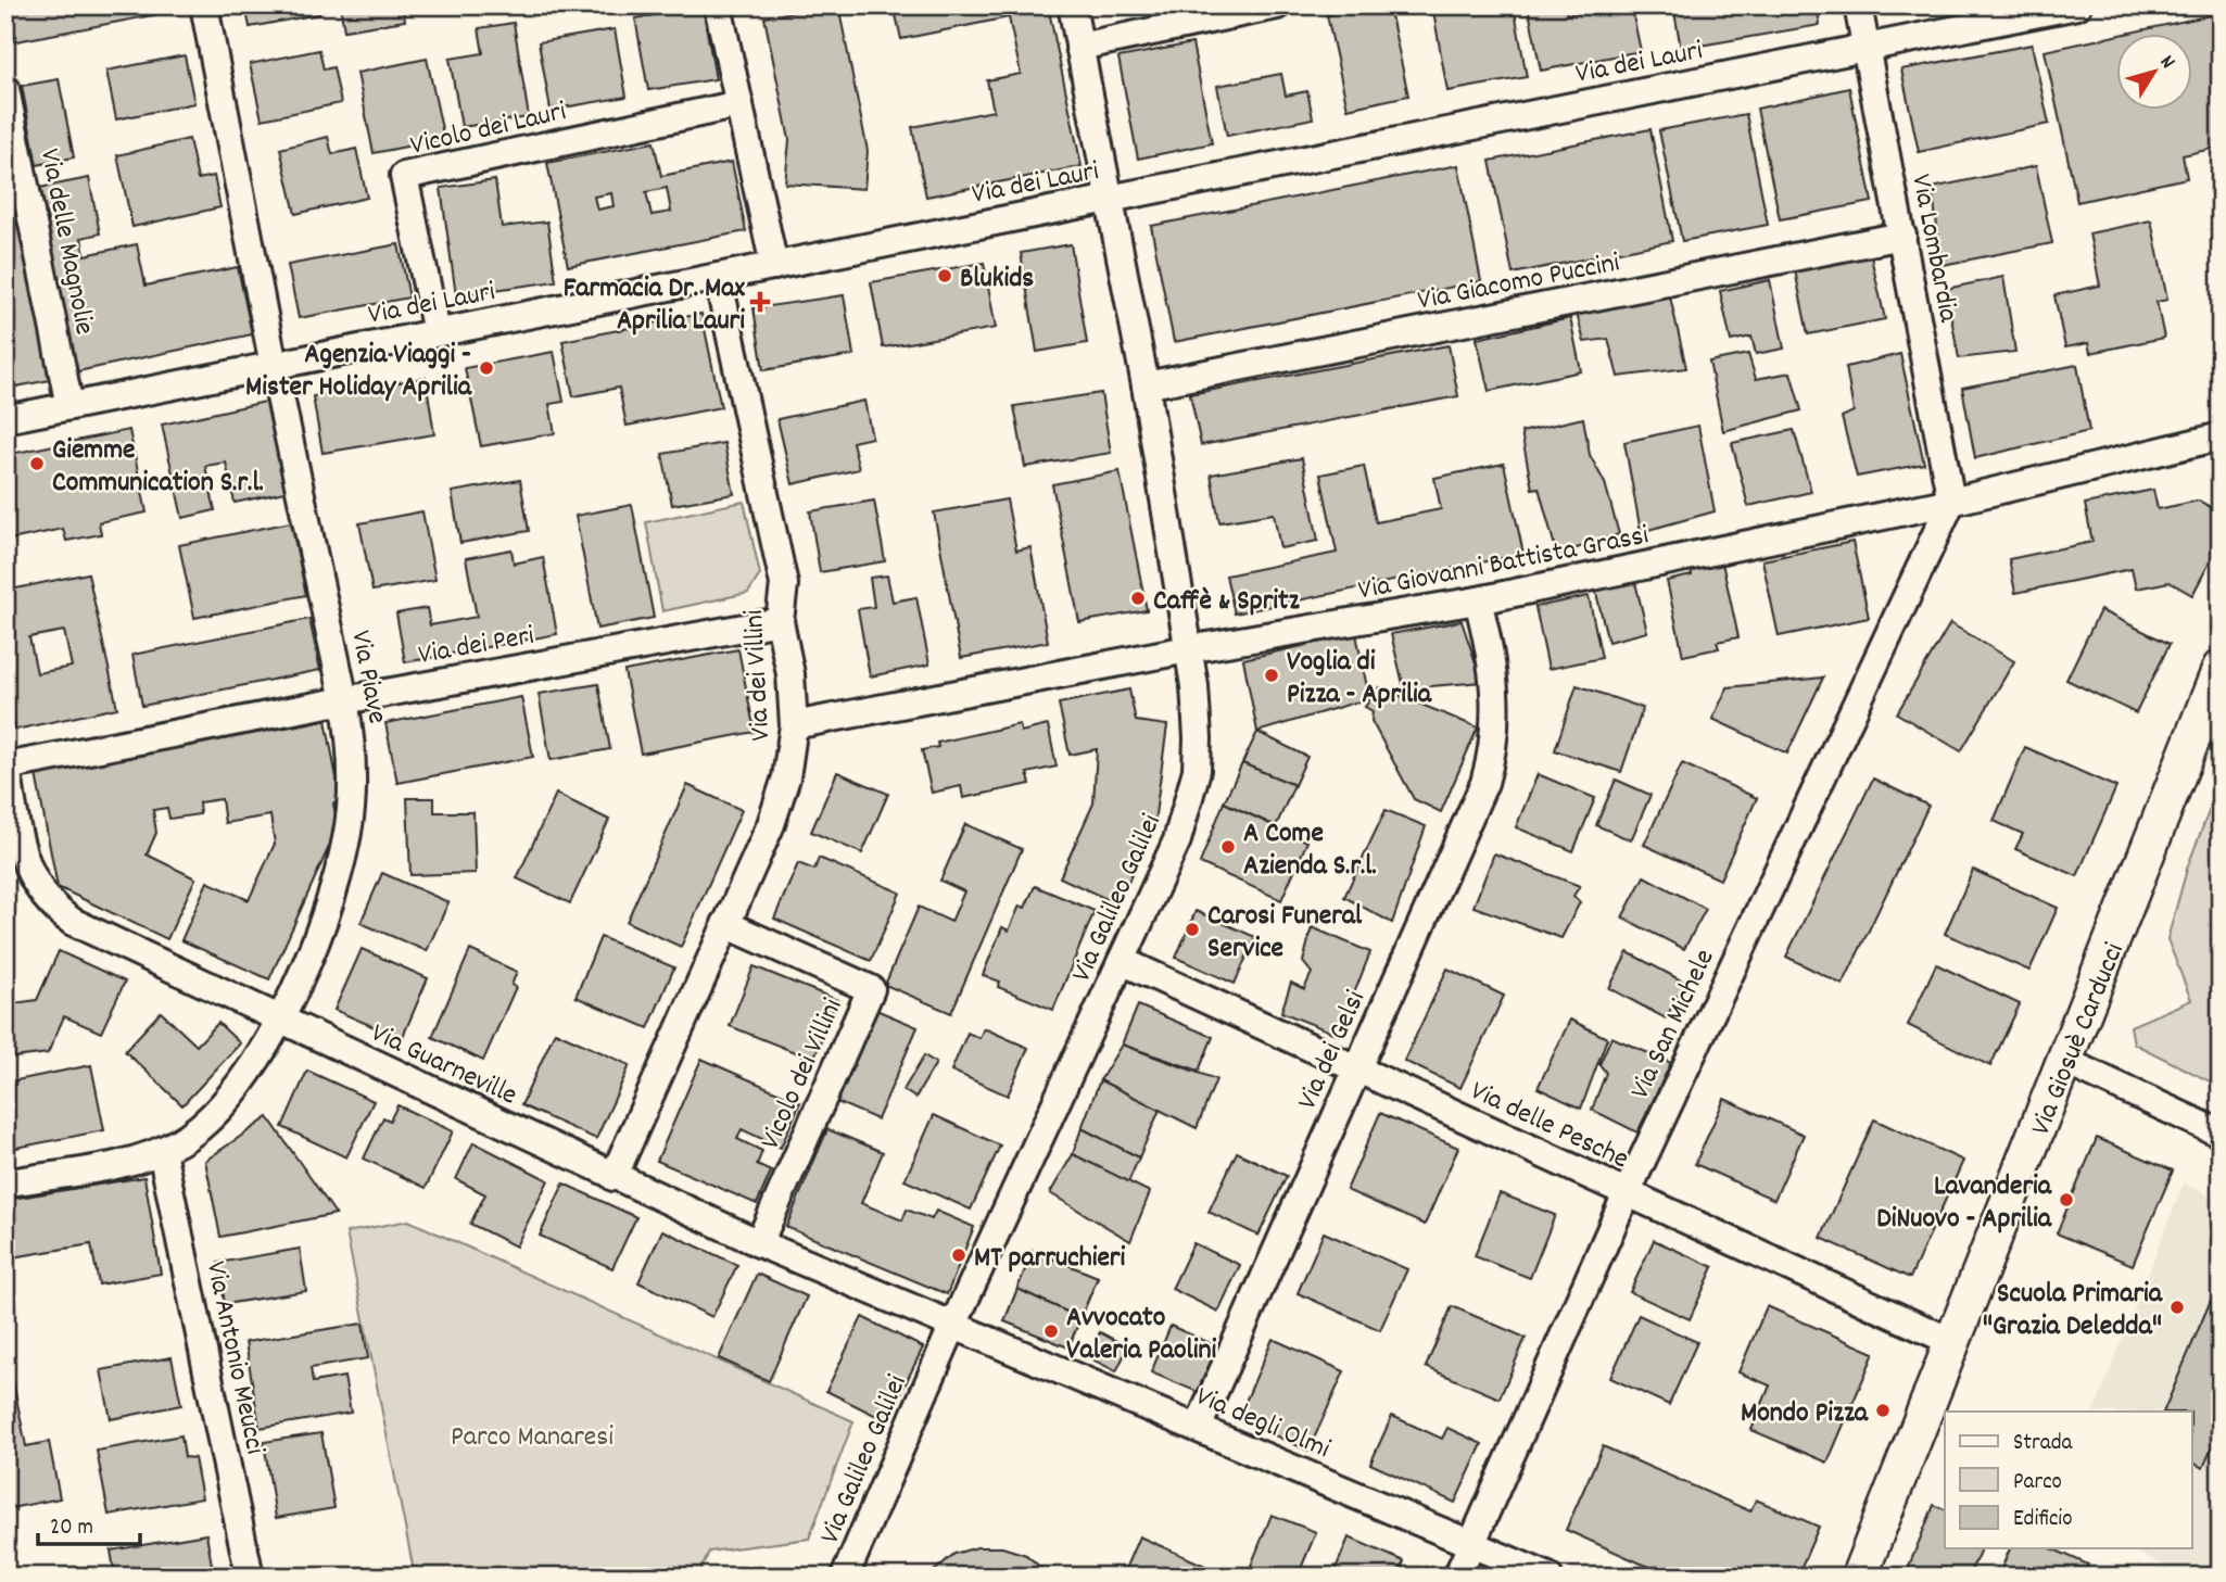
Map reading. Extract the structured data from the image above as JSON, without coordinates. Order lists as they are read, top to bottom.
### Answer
{
  "streets": {
    "street": [
      "Via dei Lauri",
      "Vicolo dei Lauri",
      "Via delle Magnolie",
      "Via Lombardia",
      "Via Giacomo Puccini",
      "Via Giovanni Battista Grassi",
      "Via dei Peri",
      "Via dei Villini",
      "Via Piave",
      "Via Galileo Galilei",
      "Via San Michele",
      "Via Giosuè Carducci",
      "Via dei Gelsi",
      "Via Guarneville",
      "Vicolo dei Villini",
      "Via delle Pesche",
      "Via Antonio Meucci",
      "Via degli Olmi"
    ]
  },
  "crossings": [
    ["Via dei Lauri", "Vicolo dei Lauri"],
    ["Via dei Lauri", "Via delle Magnolie"],
    ["Via dei Lauri", "Via Lombardia"],
    ["Via dei Lauri", "Via dei Villini"],
    ["Via dei Lauri", "Via Piave"],
    ["Via dei Lauri", "Via Galileo Galilei"],
    ["Via Lombardia", "Via Giacomo Puccini"],
    ["Via Lombardia", "Via Giovanni Battista Grassi"],
    ["Via Lombardia", "Via San Michele"],
    ["Via Giacomo Puccini", "Via Galileo Galilei"],
    ["Via Giovanni Battista Grassi", "Via dei Villini"],
    ["Via Giovanni Battista Grassi", "Via Galileo Galilei"],
    ["Via Giovanni Battista Grassi", "Via San Michele"],
    ["Via Giovanni Battista Grassi", "Via dei Gelsi"],
    ["Via dei Peri", "Via dei Villini"],
    ["Via dei Peri", "Via Piave"],
    ["Via dei Peri", "Via Guarneville"],
    ["Via dei Villini", "Via Guarneville"],
    ["Via dei Villini", "Vicolo dei Villini"],
    ["Via Piave", "Via Guarneville"],
    ["Via Piave", "Via Antonio Meucci"],
    ["Via Galileo Galilei", "Via Guarneville"],
    ["Via Galileo Galilei", "Via delle Pesche"],
    ["Via Galileo Galilei", "Via degli Olmi"],
    ["Via San Michele", "Via delle Pesche"],
    ["Via San Michele", "Via degli Olmi"],
    ["Via Giosuè Carducci", "Via delle Pesche"],
    ["Via dei Gelsi", "Via delle Pesche"],
    ["Via dei Gelsi", "Via degli Olmi"],
    ["Via Guarneville", "Vicolo dei Villini"],
    ["Via Guarneville", "Via degli Olmi"]
  ],
  "parks": ["Parco Manaresi"],
  "places": {
    "other": [
      "Blukids",
      "Agenzia Viaggi - Mister Holiday Aprilia",
      "Giemme Communication S.r.l.",
      "Caffè & Spritz",
      "Voglia di Pizza - Aprilia",
      "A Come Azienda S.r.l.",
      "Carosi Funeral Service",
      "Lavanderia DiNuovo - Aprilia",
      "MT parruchieri",
      "Scuola Primaria \"Grazia Deledda\"",
      "Avvocato Valeria Paolini",
      "Mondo Pizza"
    ],
    "health": ["Farmacia Dr. Max Aprilia Lauri"]
  },
  "legend": ["Strada", "Parco", "Edificio"],
  "scale_bar": "20 m",
  "north": "top right"
}
